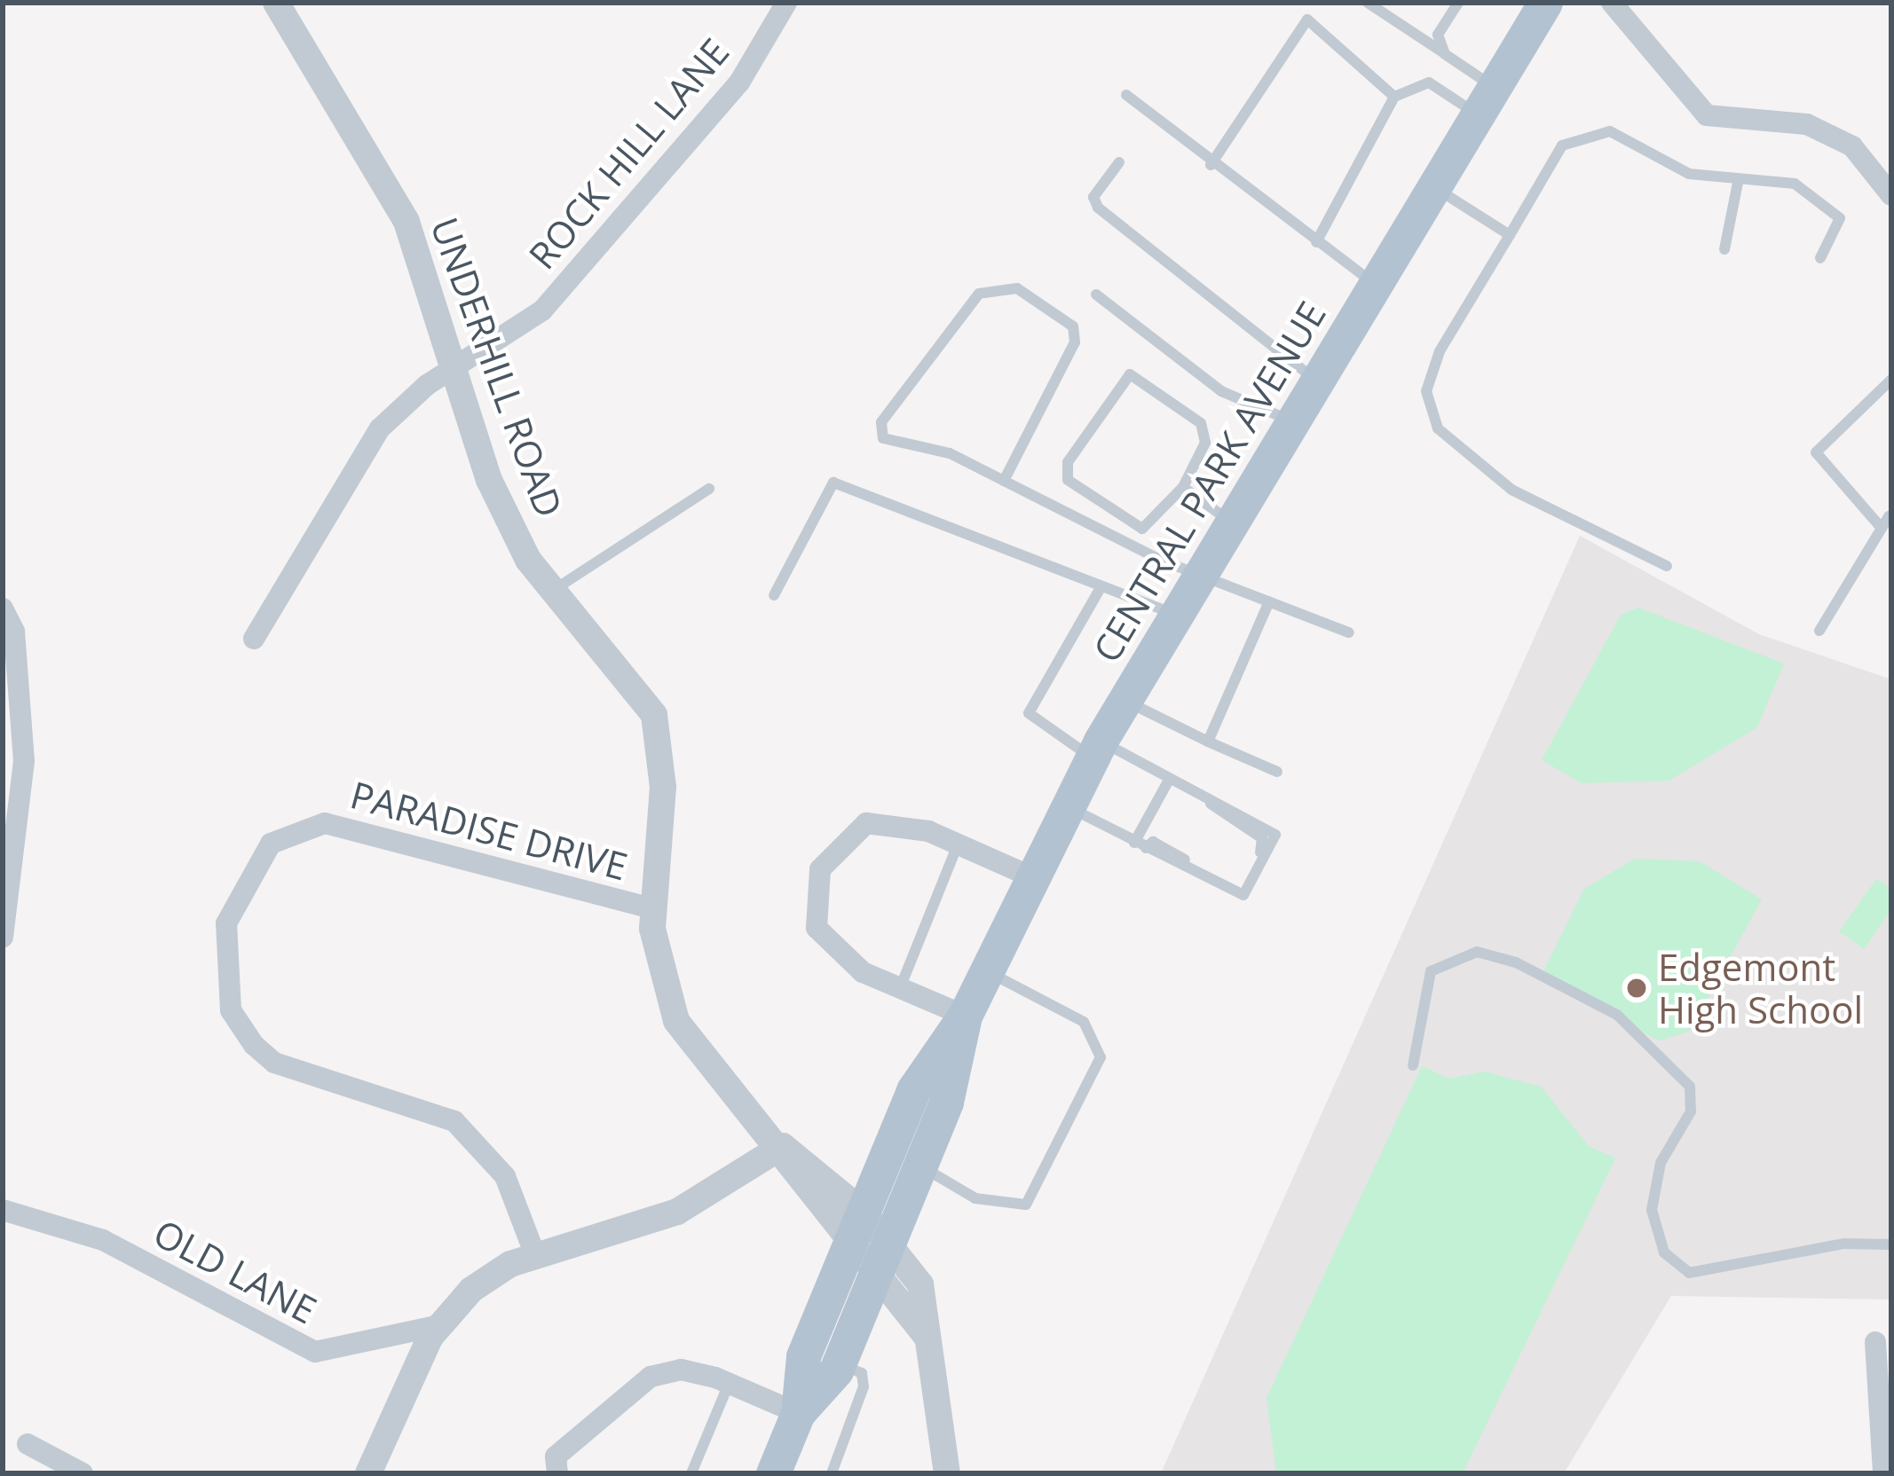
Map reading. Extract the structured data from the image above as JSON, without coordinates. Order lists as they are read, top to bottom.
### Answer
{
  "streets": {
    "main road": ["CENTRAL PARK AVENUE"],
    "street": [
      "ROCK HILL LANE",
      "UNDERHILL ROAD",
      "PARADISE DRIVE",
      "OLD LANE"
    ]
  },
  "crossings": [
    ["ROCK HILL LANE", "UNDERHILL ROAD"],
    ["UNDERHILL ROAD", "CENTRAL PARK AVENUE"],
    ["UNDERHILL ROAD", "PARADISE DRIVE"]
  ],
  "places": ["Edgemont High School"]
}
